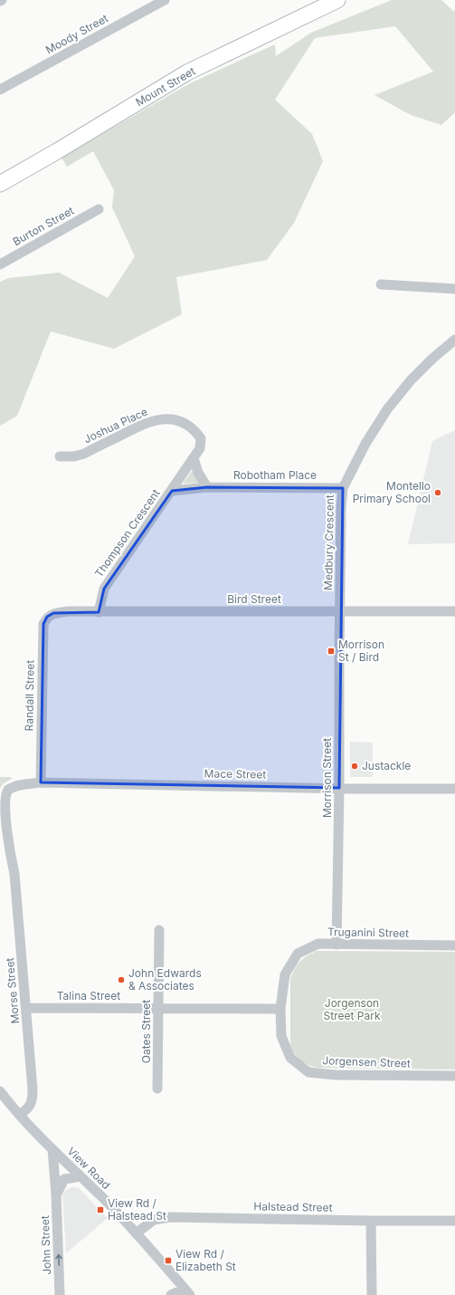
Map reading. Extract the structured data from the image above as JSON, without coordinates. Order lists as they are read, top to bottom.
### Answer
{
  "streets": {
    "highway": ["Mount Street"],
    "street": [
      "Moody Street",
      "Burton Street",
      "Joshua Place",
      "Robotham Place",
      "Thompson Crescent",
      "Medbury Crescent",
      "Bird Street",
      "Randall Street",
      "Mace Street",
      "Morrison Street",
      "Truganini Street",
      "Morse Street",
      "Talina Street",
      "Oates Street",
      "Jorgensen Street",
      "View Road",
      "Halstead Street",
      "John Street"
    ]
  },
  "crossings": [
    ["Joshua Place", "Robotham Place"],
    ["Joshua Place", "Thompson Crescent"],
    ["Robotham Place", "Thompson Crescent"],
    ["Robotham Place", "Medbury Crescent"],
    ["Thompson Crescent", "Bird Street"],
    ["Medbury Crescent", "Bird Street"],
    ["Medbury Crescent", "Morrison Street"],
    ["Bird Street", "Randall Street"],
    ["Bird Street", "Morrison Street"],
    ["Randall Street", "Mace Street"],
    ["Mace Street", "Morrison Street"],
    ["Mace Street", "Morse Street"],
    ["Morrison Street", "Truganini Street"],
    ["Truganini Street", "Talina Street"],
    ["Truganini Street", "Jorgensen Street"],
    ["Morse Street", "Talina Street"],
    ["Morse Street", "View Road"],
    ["Talina Street", "Oates Street"],
    ["Talina Street", "Jorgensen Street"],
    ["View Road", "Halstead Street"],
    ["View Road", "John Street"]
  ],
  "one_way": ["John Street"],
  "parks": ["Jorgenson Street Park"],
  "places": {
    "other": ["Montello Primary School", "Justackle", "John Edwards & Associates"],
    "transit": ["Morrison St / Bird", "View Rd / Halstead St", "View Rd / Elizabeth St"]
  }
}
